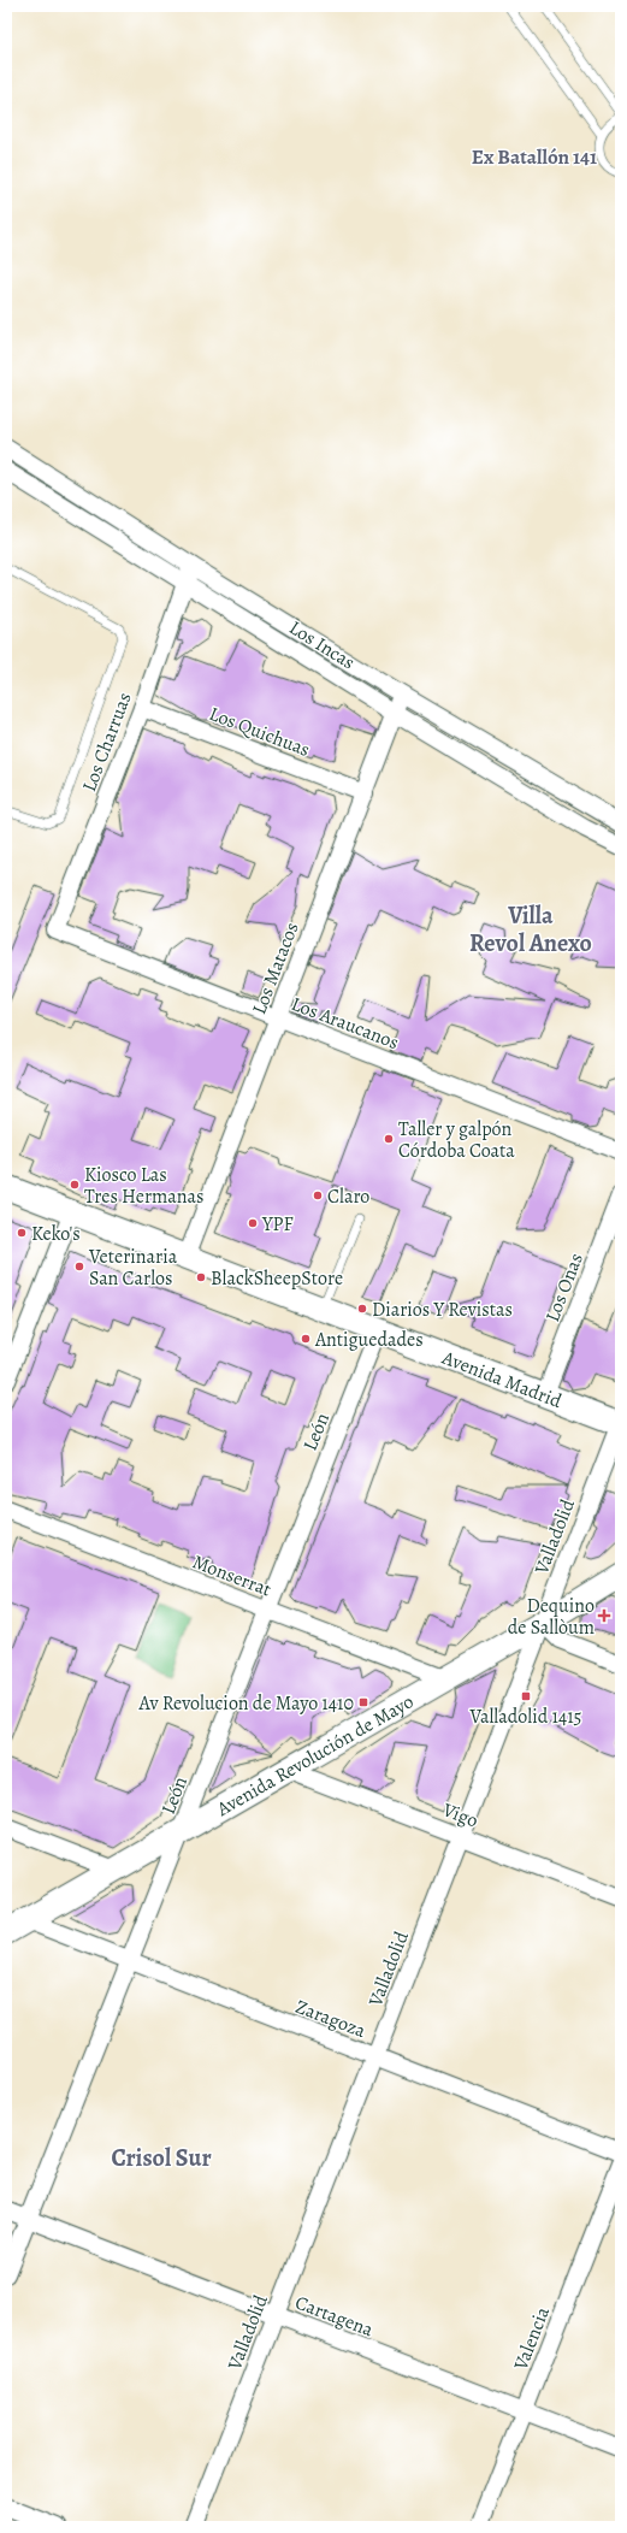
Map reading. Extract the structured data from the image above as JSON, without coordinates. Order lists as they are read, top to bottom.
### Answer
{
  "streets": {
    "main road": ["Avenida Madrid", "Avenida Revolución de Mayo"],
    "street": [
      "Los Incas",
      "Los Quichuas",
      "Los Charruas",
      "Los Matacos",
      "Los Araucanos",
      "Los Onas",
      "León",
      "Valladolid",
      "Monserrat",
      "Vigo",
      "Zaragoza",
      "Cartagena",
      "Valencia"
    ]
  },
  "crossings": [
    ["Los Incas", "Los Charruas"],
    ["Los Incas", "Los Matacos"],
    ["Los Quichuas", "Los Charruas"],
    ["Los Quichuas", "Los Matacos"],
    ["Los Charruas", "Los Araucanos"],
    ["Los Matacos", "Los Araucanos"],
    ["Los Matacos", "Avenida Madrid"],
    ["Los Onas", "Avenida Madrid"],
    ["Avenida Madrid", "León"],
    ["Avenida Madrid", "Valladolid"],
    ["León", "Monserrat"],
    ["León", "Avenida Revolución de Mayo"],
    ["León", "Zaragoza"],
    ["León", "Cartagena"],
    ["Valladolid", "Avenida Revolución de Mayo"],
    ["Valladolid", "Vigo"],
    ["Valladolid", "Zaragoza"],
    ["Valladolid", "Cartagena"],
    ["Monserrat", "Avenida Revolución de Mayo"],
    ["Avenida Revolución de Mayo", "Vigo"],
    ["Avenida Revolución de Mayo", "Zaragoza"],
    ["Cartagena", "Valencia"]
  ],
  "districts": ["Ex Batallón 141", "Villa Revol Anexo", "Crisol Sur"],
  "places": {
    "other": [
      "Taller y galpón Córdoba Coata",
      "Kiosco Las Tres Hermanas",
      "Claro",
      "YPF",
      "Keko's",
      "Veterinaria San Carlos",
      "BlackSheepStore",
      "Diarios Y Revistas",
      "Antiguedades"
    ],
    "health": ["Dequino de Sallòum"],
    "transit": ["Valladolid 1415", "Av Revolucion de Mayo 1410"]
  }
}
